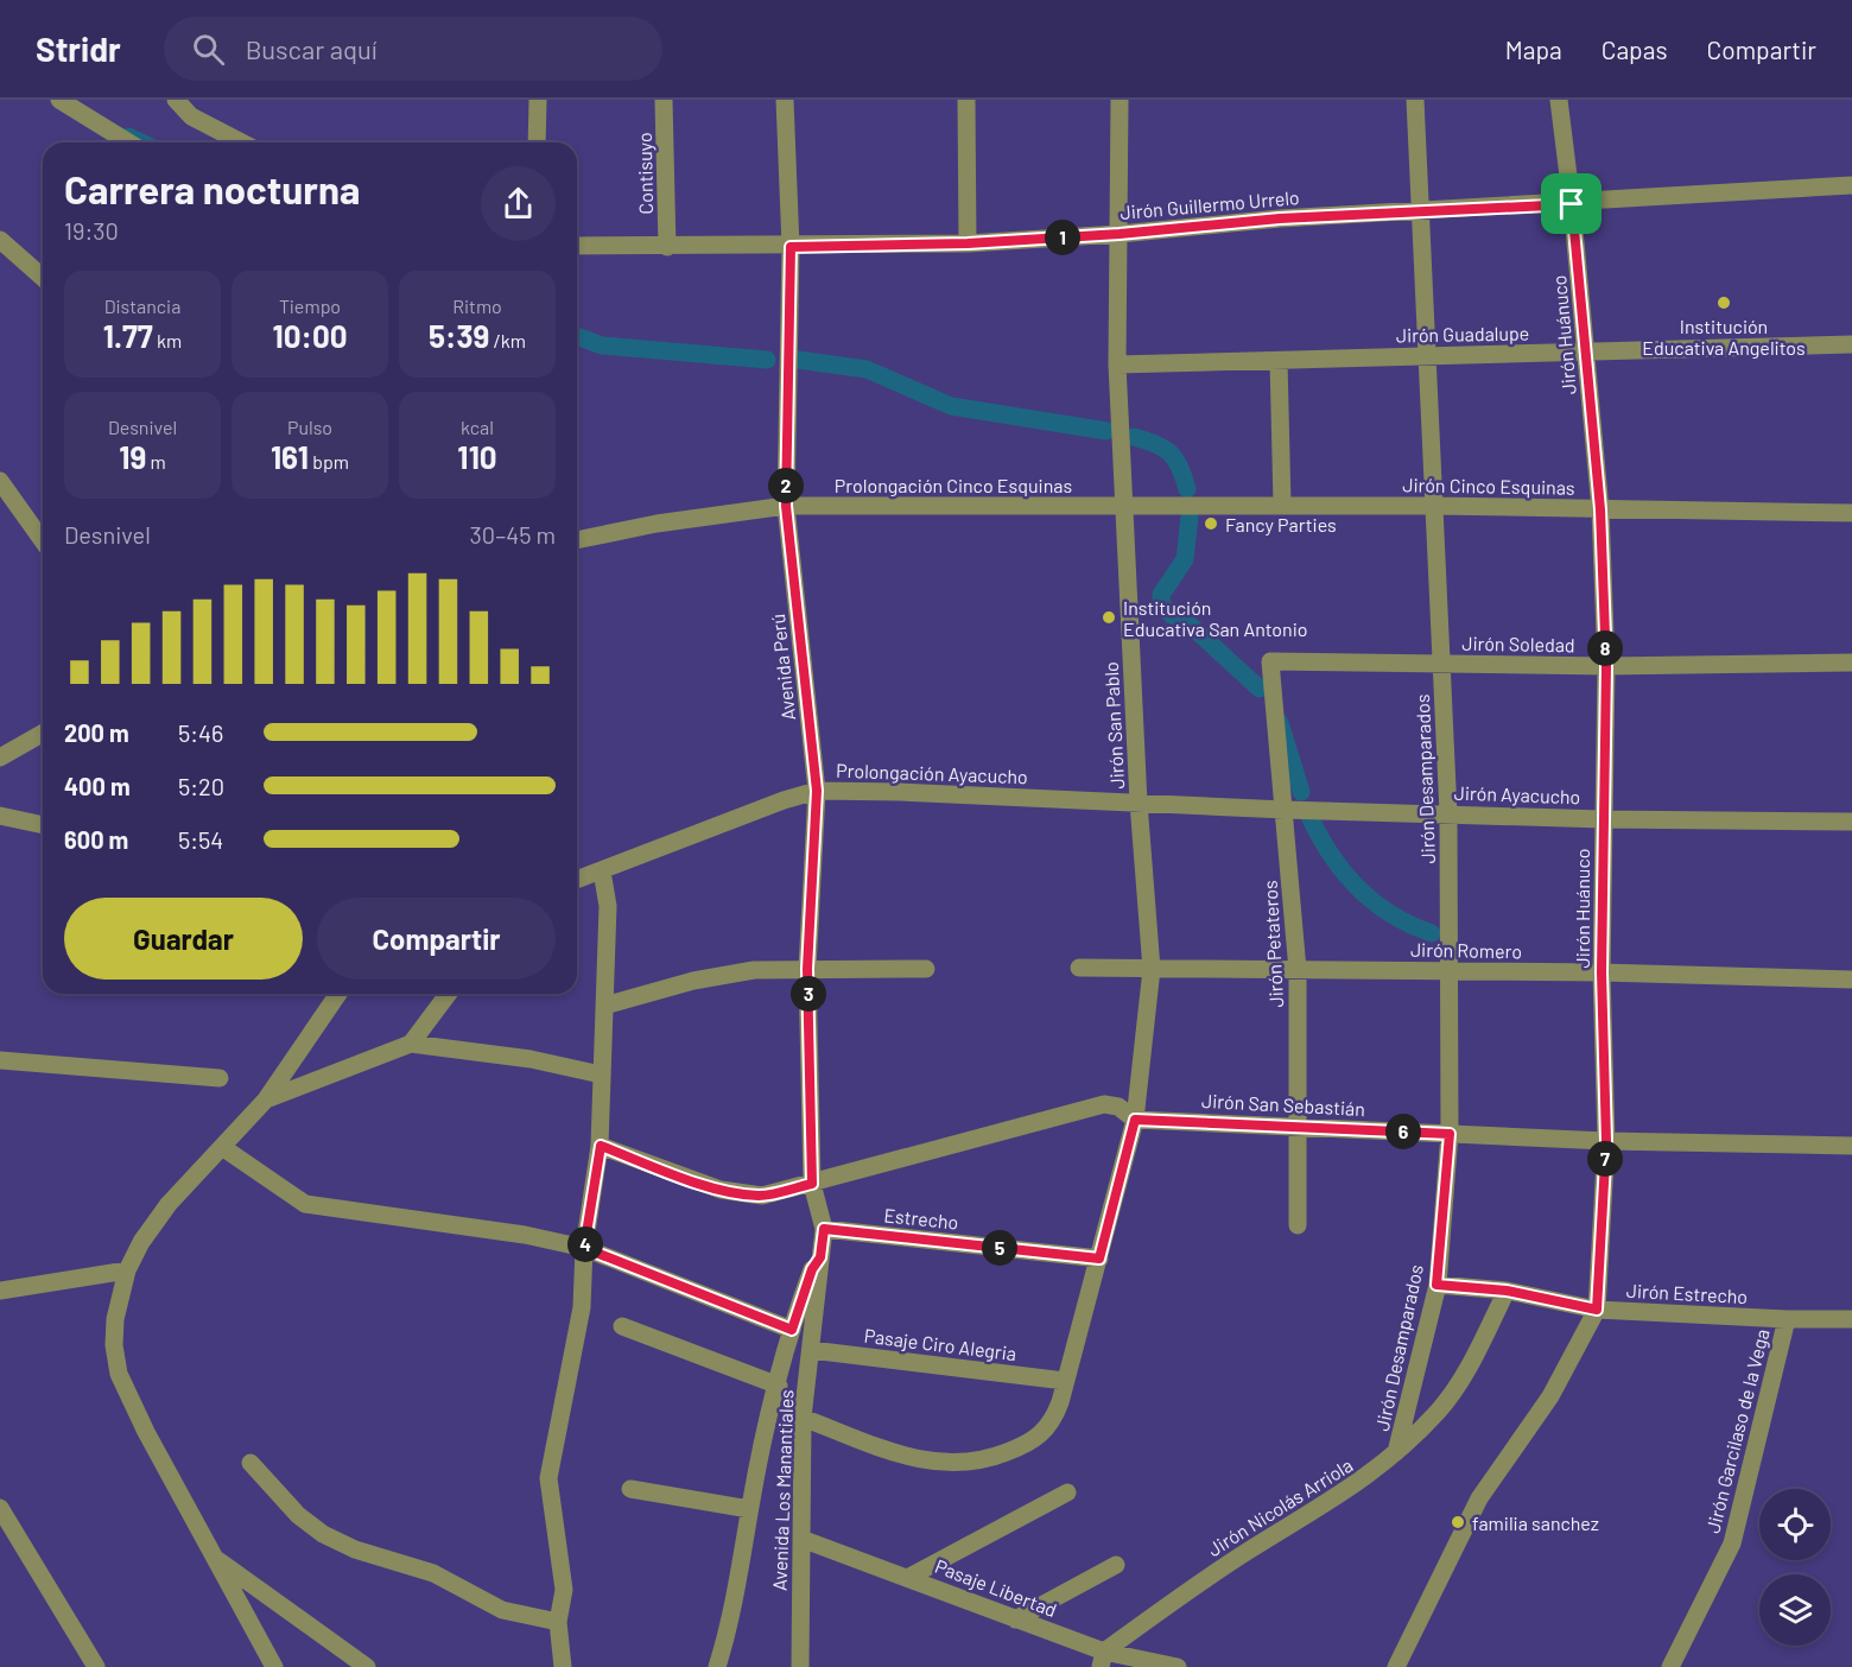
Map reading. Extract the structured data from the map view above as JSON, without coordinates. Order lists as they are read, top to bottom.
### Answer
{
  "streets": {
    "street": [
      "Contisuyo",
      "Jirón Guillermo Urrelo",
      "Jirón Guadalupe",
      "Jirón Huánuco",
      "Prolongación Cinco Esquinas",
      "Jirón Cinco Esquinas",
      "Jirón Soledad",
      "Avenida Perú",
      "Jirón San Pablo",
      "Prolongación Ayacucho",
      "Jirón Desamparados",
      "Jirón Ayacucho",
      "Jirón Petateros",
      "Jirón Romero",
      "Jirón San Sebastián",
      "Estrecho",
      "Jirón Estrecho",
      "Pasaje Ciro Alegria",
      "Jirón Garcilaso de la Vega",
      "Avenida Los Manantiales",
      "Jirón Nicolás Arriola",
      "Pasaje Libertad"
    ]
  },
  "crossings": [
    ["Contisuyo", "Jirón Guillermo Urrelo"],
    ["Jirón Guillermo Urrelo", "Jirón Huánuco"],
    ["Jirón Guillermo Urrelo", "Avenida Perú"],
    ["Jirón Guillermo Urrelo", "Jirón San Pablo"],
    ["Jirón Guillermo Urrelo", "Jirón Desamparados"],
    ["Jirón Guadalupe", "Jirón Huánuco"],
    ["Jirón Guadalupe", "Jirón San Pablo"],
    ["Jirón Guadalupe", "Jirón Desamparados"],
    ["Jirón Huánuco", "Jirón Cinco Esquinas"],
    ["Jirón Huánuco", "Jirón Soledad"],
    ["Jirón Huánuco", "Jirón Ayacucho"],
    ["Jirón Huánuco", "Jirón Romero"],
    ["Jirón Huánuco", "Jirón San Sebastián"],
    ["Jirón Huánuco", "Jirón Estrecho"],
    ["Prolongación Cinco Esquinas", "Jirón Cinco Esquinas"],
    ["Prolongación Cinco Esquinas", "Avenida Perú"],
    ["Prolongación Cinco Esquinas", "Jirón San Pablo"],
    ["Jirón Cinco Esquinas", "Jirón San Pablo"],
    ["Jirón Cinco Esquinas", "Jirón Desamparados"],
    ["Jirón Soledad", "Jirón Desamparados"],
    ["Jirón Soledad", "Jirón Petateros"],
    ["Avenida Perú", "Prolongación Ayacucho"],
    ["Avenida Perú", "Jirón San Sebastián"],
    ["Avenida Perú", "Estrecho"],
    ["Avenida Perú", "Avenida Los Manantiales"],
    ["Jirón San Pablo", "Prolongación Ayacucho"],
    ["Jirón San Pablo", "Jirón Ayacucho"],
    ["Jirón San Pablo", "Jirón Romero"],
    ["Jirón San Pablo", "Jirón San Sebastián"],
    ["Jirón San Pablo", "Estrecho"],
    ["Jirón San Pablo", "Pasaje Ciro Alegria"],
    ["Jirón San Pablo", "Avenida Los Manantiales"],
    ["Prolongación Ayacucho", "Jirón Ayacucho"],
    ["Jirón Desamparados", "Jirón Ayacucho"],
    ["Jirón Desamparados", "Jirón Romero"],
    ["Jirón Desamparados", "Jirón San Sebastián"],
    ["Jirón Desamparados", "Jirón Estrecho"],
    ["Jirón Desamparados", "Jirón Nicolás Arriola"],
    ["Jirón Ayacucho", "Jirón Petateros"],
    ["Jirón Petateros", "Jirón Romero"],
    ["Jirón Petateros", "Jirón San Sebastián"],
    ["Estrecho", "Avenida Los Manantiales"],
    ["Jirón Estrecho", "Jirón Garcilaso de la Vega"],
    ["Jirón Estrecho", "Jirón Nicolás Arriola"],
    ["Pasaje Ciro Alegria", "Avenida Los Manantiales"],
    ["Avenida Los Manantiales", "Pasaje Libertad"],
    ["Jirón Nicolás Arriola", "Pasaje Libertad"]
  ],
  "places": [
    "Institución Educativa Angelitos",
    "Fancy Parties",
    "Institución Educativa San Antonio",
    "familia sanchez"
  ],
  "page": {
    "header": "Stridr",
    "search": "Buscar aquí",
    "nav": ["Mapa", "Capas", "Compartir"],
    "heading": ["Carrera nocturna", "19:30"],
    "pins": [
      "1",
      "2",
      "8",
      "3",
      "6",
      "7",
      "4",
      "5"
    ],
    "stats": [
      ["Distancia", "1.77 km"],
      ["Tiempo", "10:00"],
      ["Ritmo", "5:39 /km"],
      ["Desnivel", "19 m"],
      ["Pulso", "161 bpm"],
      ["kcal", "110"]
    ],
    "chart": ["Desnivel", "30–45 m"],
    "list": [
      {
        "name": "200 m",
        "note": "5:46"
      },
      {
        "name": "400 m",
        "note": "5:20"
      },
      {
        "name": "600 m",
        "note": "5:54"
      }
    ],
    "buttons": ["Guardar", "Compartir"]
  }
}
